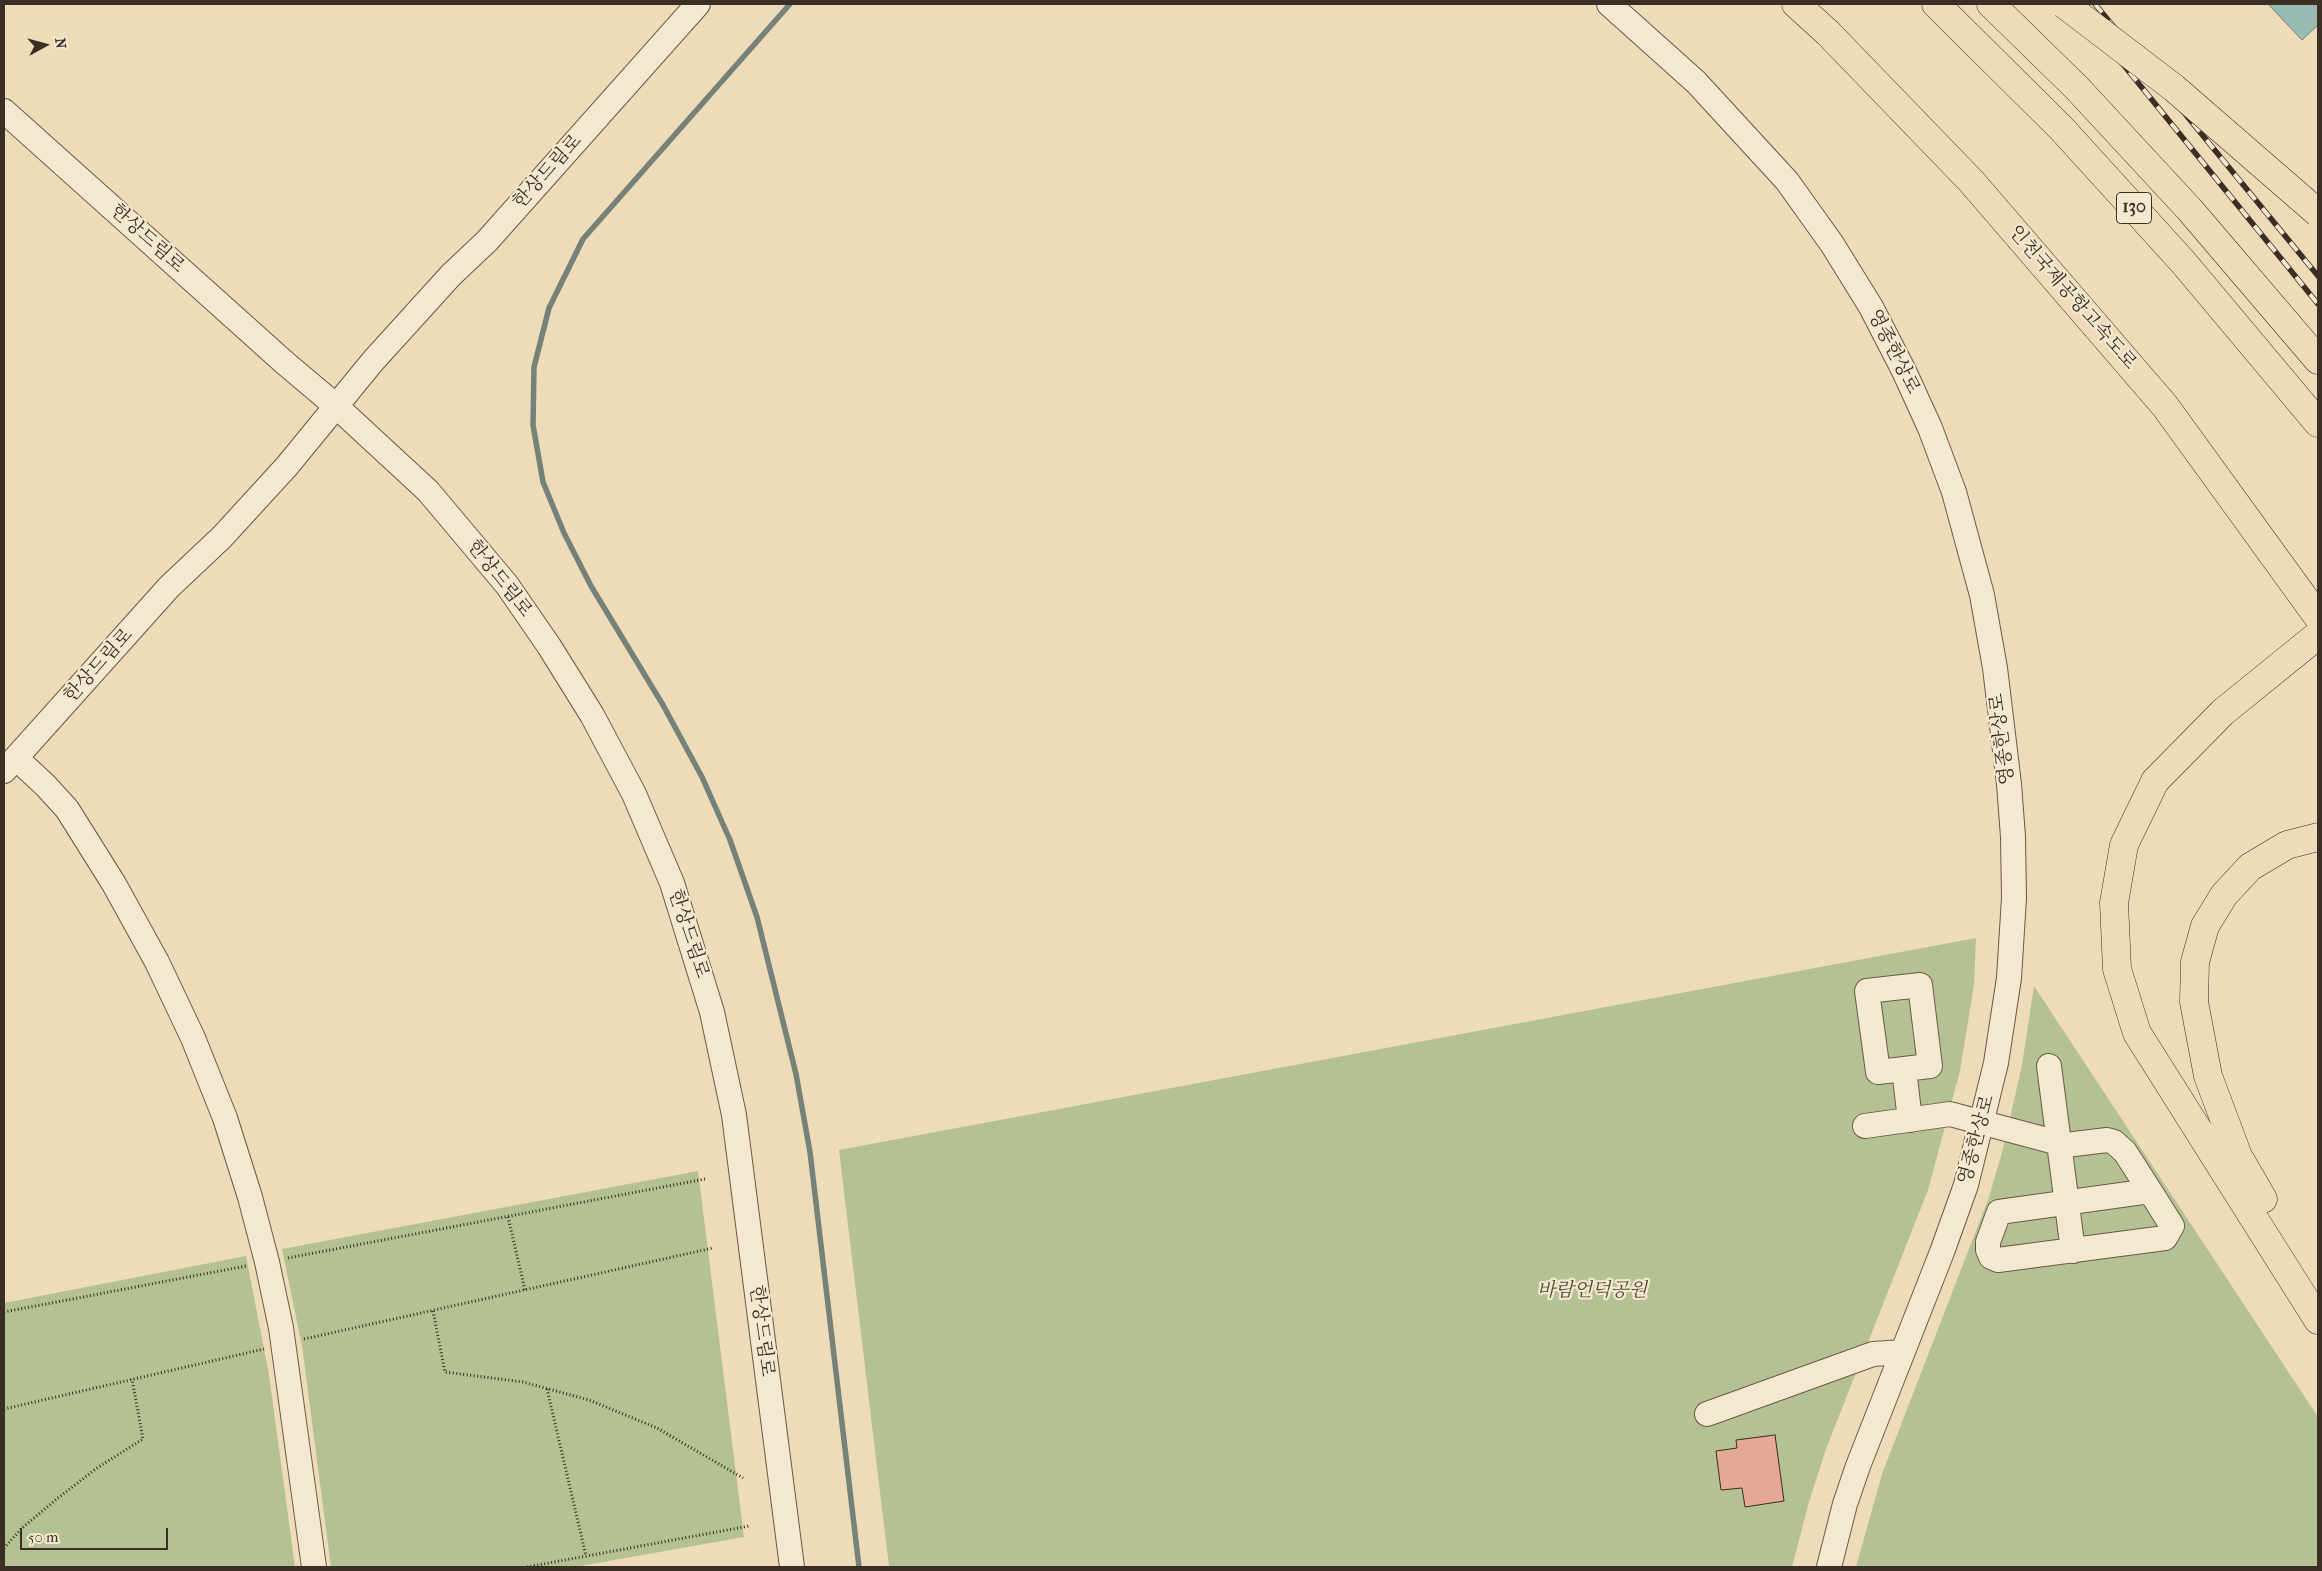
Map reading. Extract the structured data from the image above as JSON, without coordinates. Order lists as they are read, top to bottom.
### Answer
{
  "streets": {
    "highway": ["130", "인천국제공항고속도로"],
    "street": ["한상드림로", "영종한상로"]
  },
  "parks": ["바람언덕공원"],
  "scale_bar": "50 m",
  "north": "right"
}
